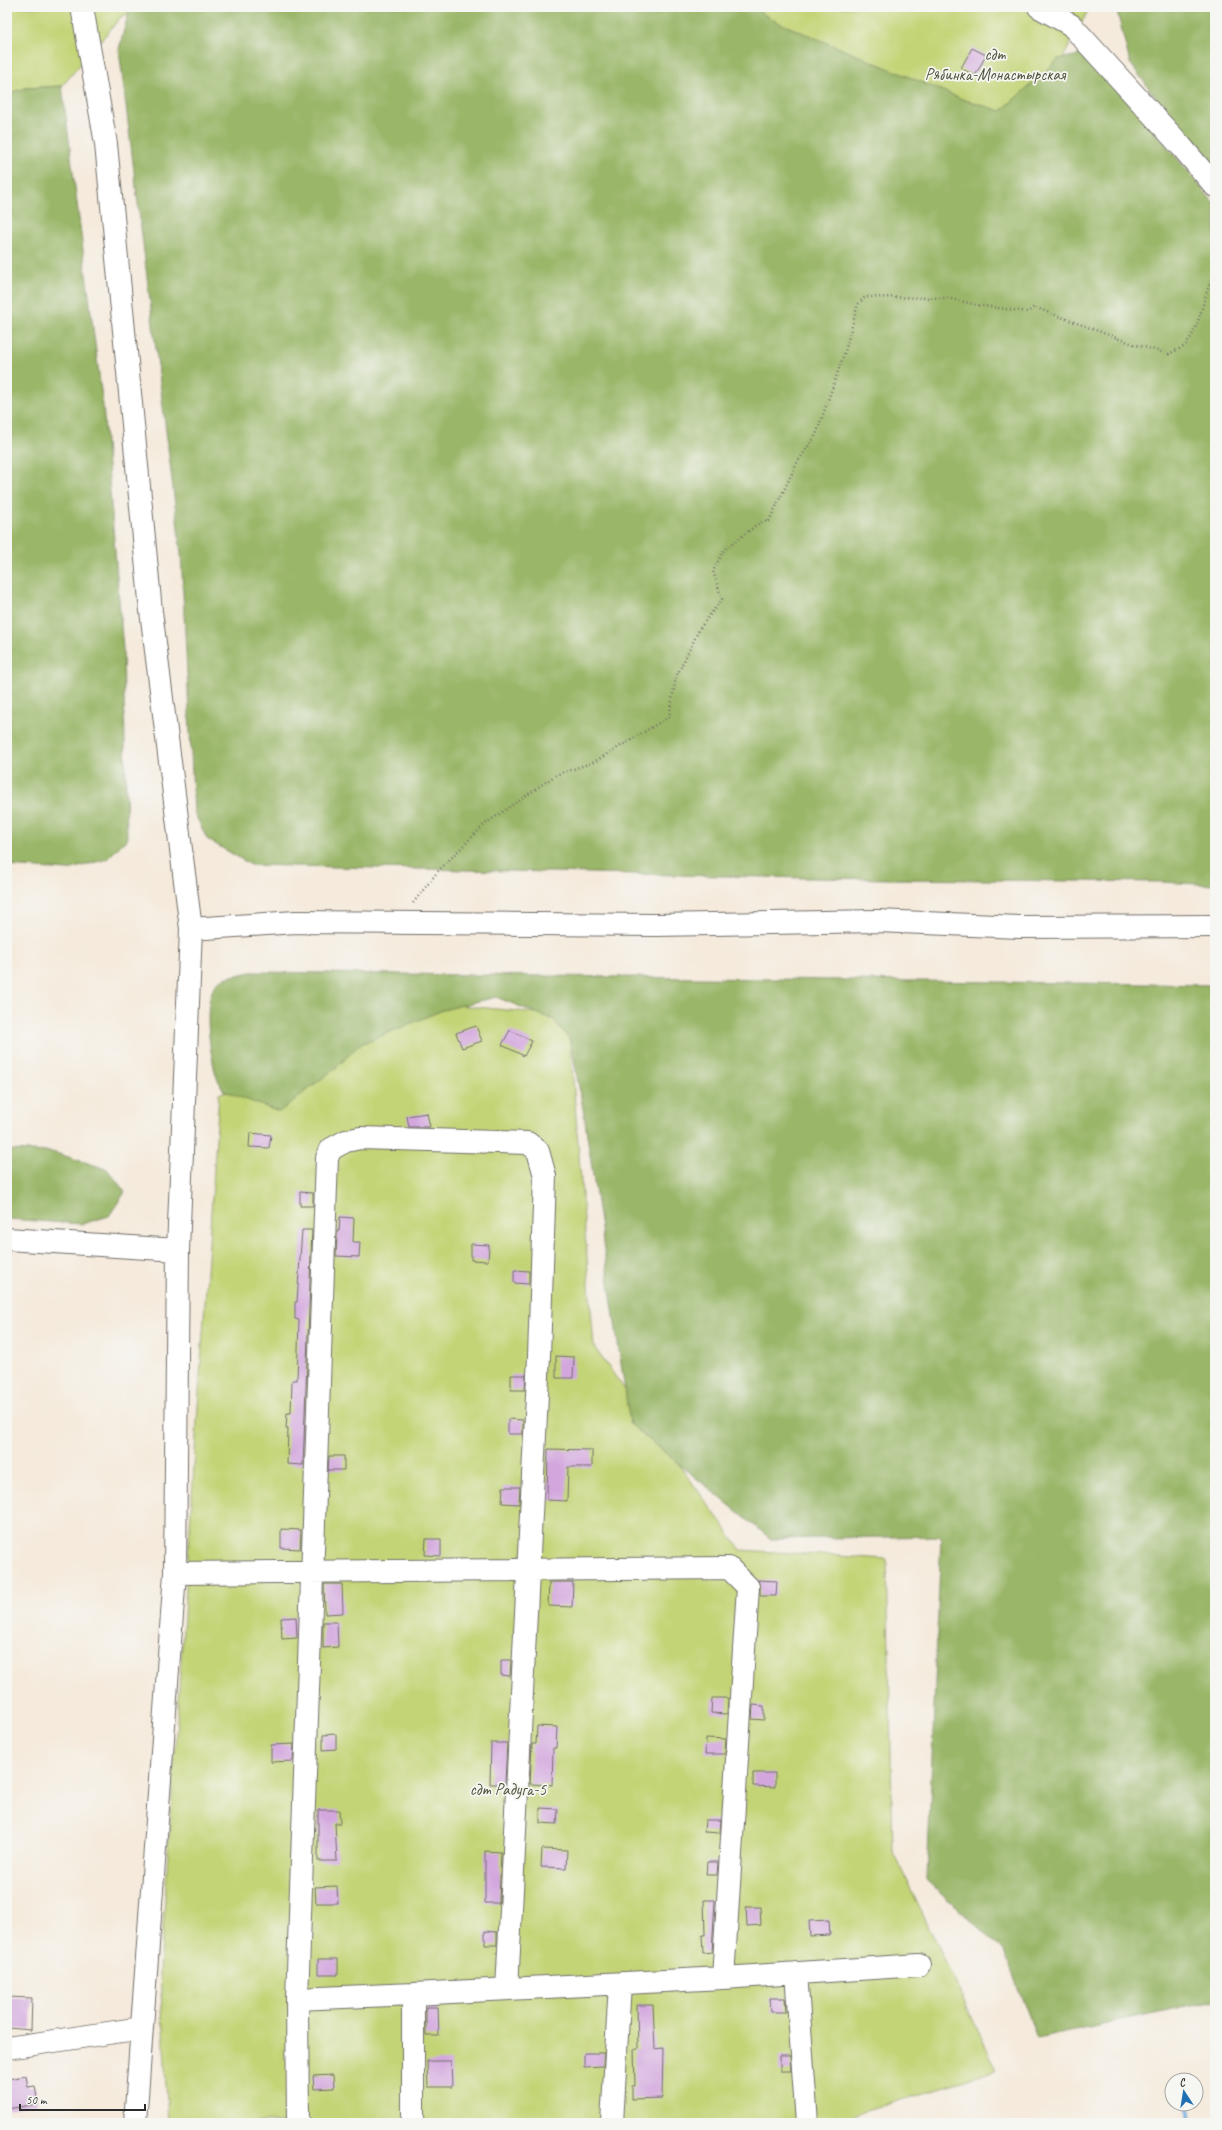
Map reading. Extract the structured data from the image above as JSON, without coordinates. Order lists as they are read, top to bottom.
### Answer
{
  "parks": ["сдт Рябинка-Монастырская", "сдт Радуга-5"],
  "scale_bar": "50 m",
  "north": "top"
}
